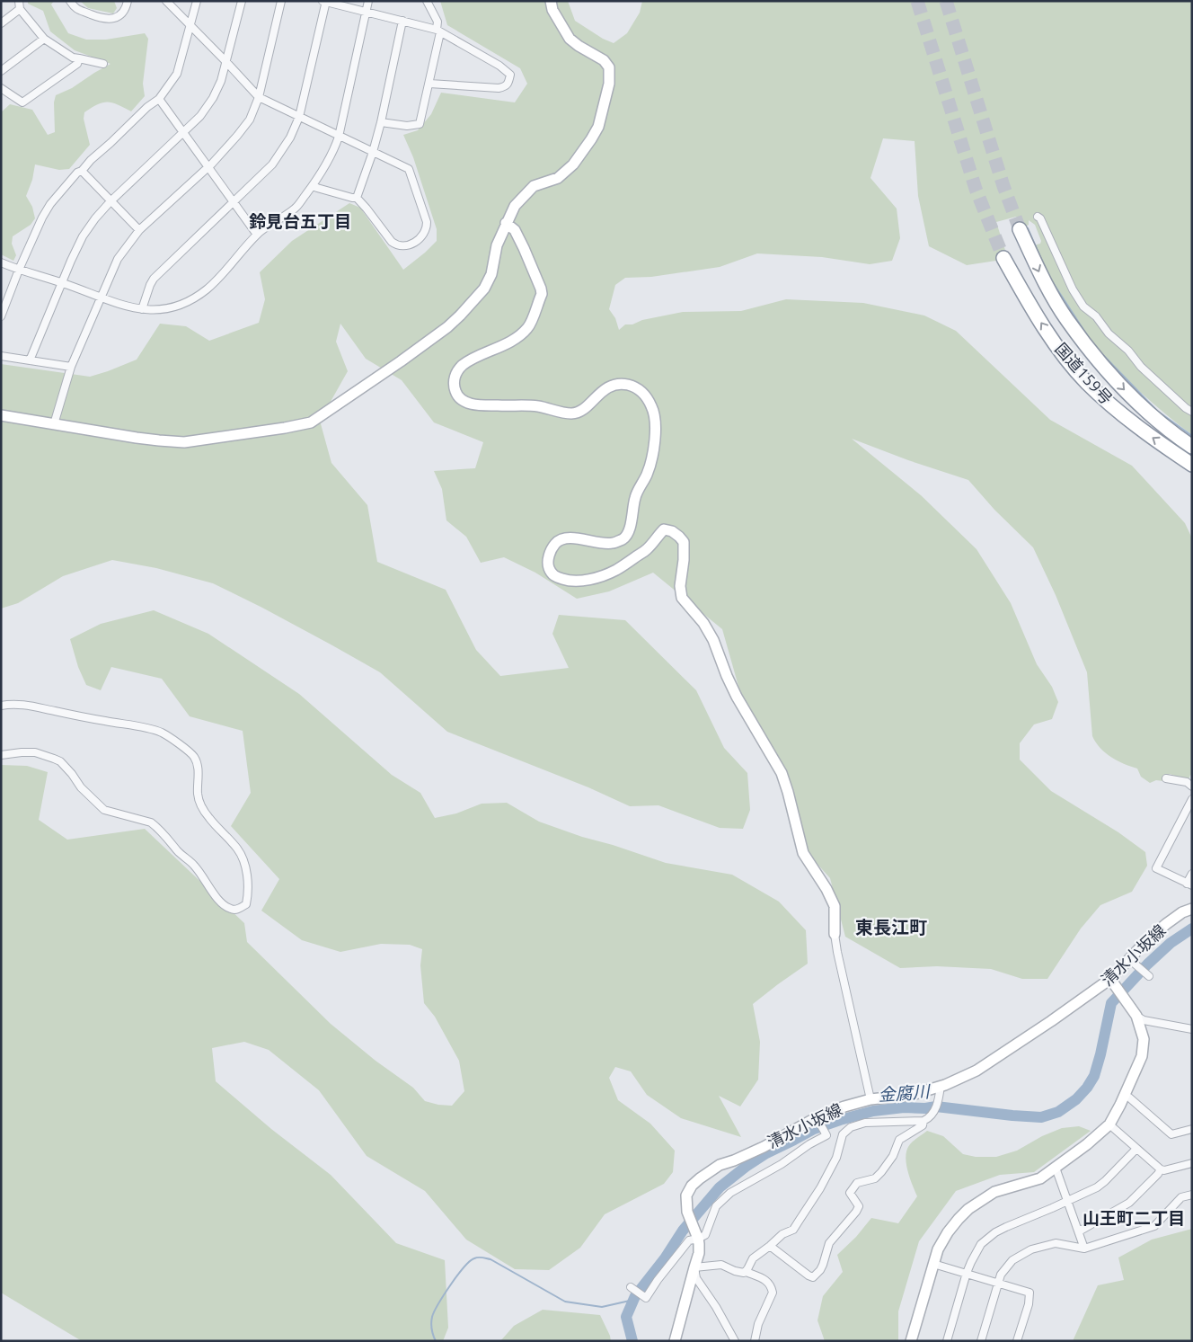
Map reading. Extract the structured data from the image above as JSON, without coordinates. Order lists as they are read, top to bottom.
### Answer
{
  "streets": {
    "highway": ["国道159号"],
    "street": ["清水小坂線"]
  },
  "districts": ["鈴見台五丁目", "東長江町", "山王町二丁目"],
  "water": ["金腐川"]
}
